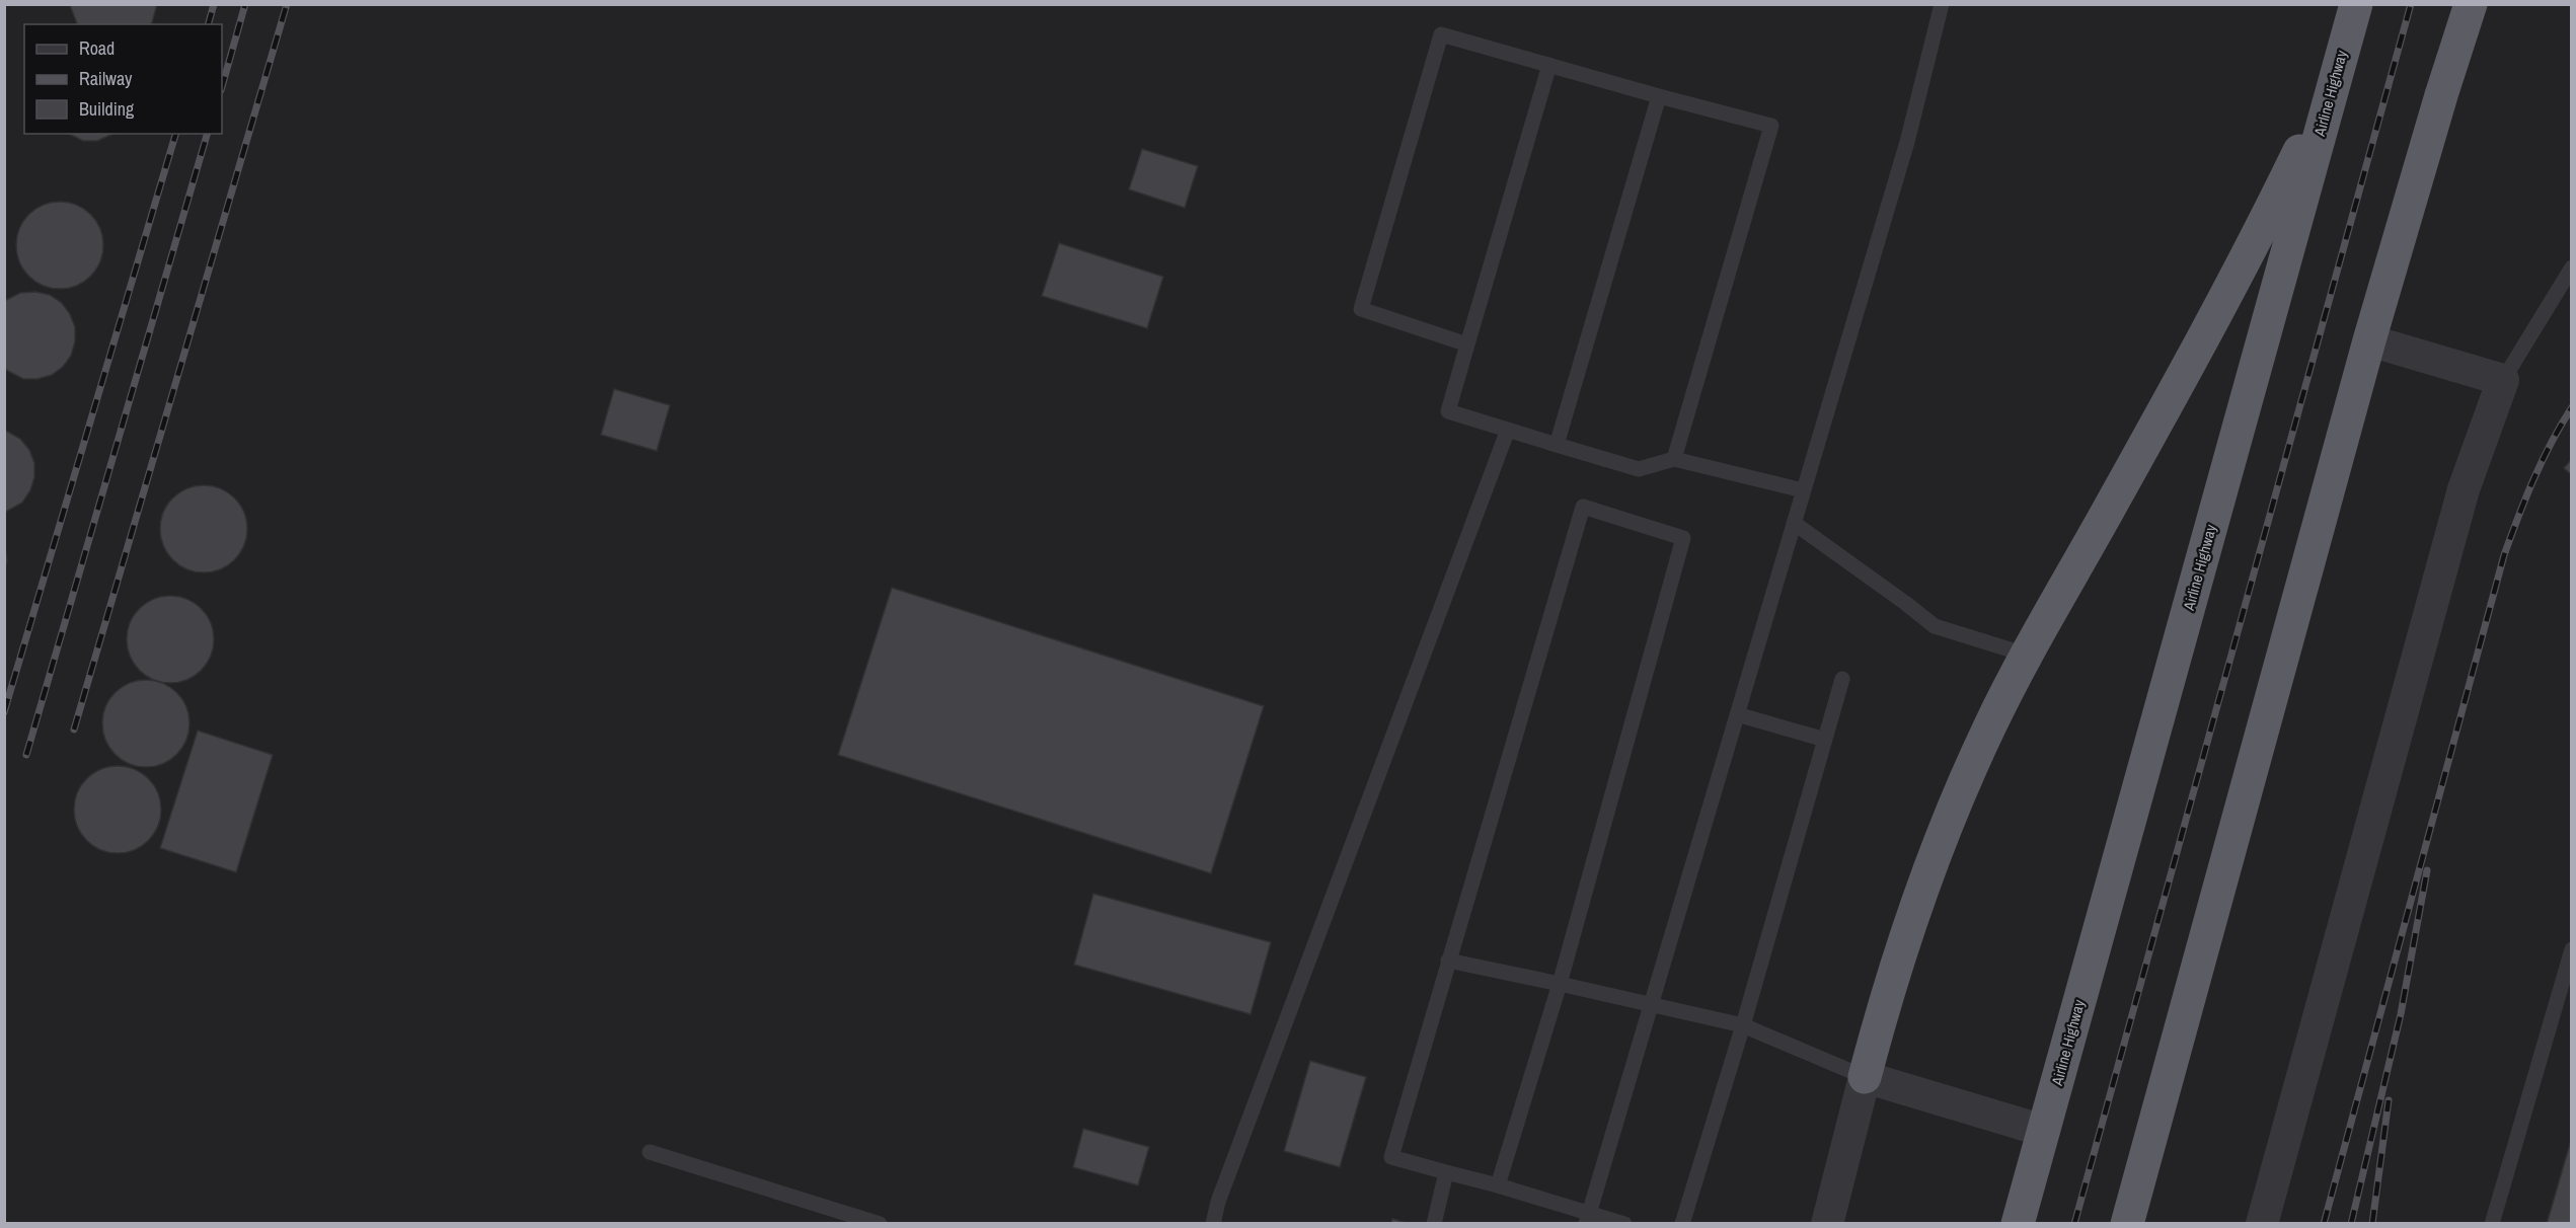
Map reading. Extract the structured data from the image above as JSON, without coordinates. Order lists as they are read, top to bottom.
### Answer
{
  "streets": {
    "highway": ["Airline Highway"]
  },
  "legend": ["Road", "Railway", "Building"]
}
